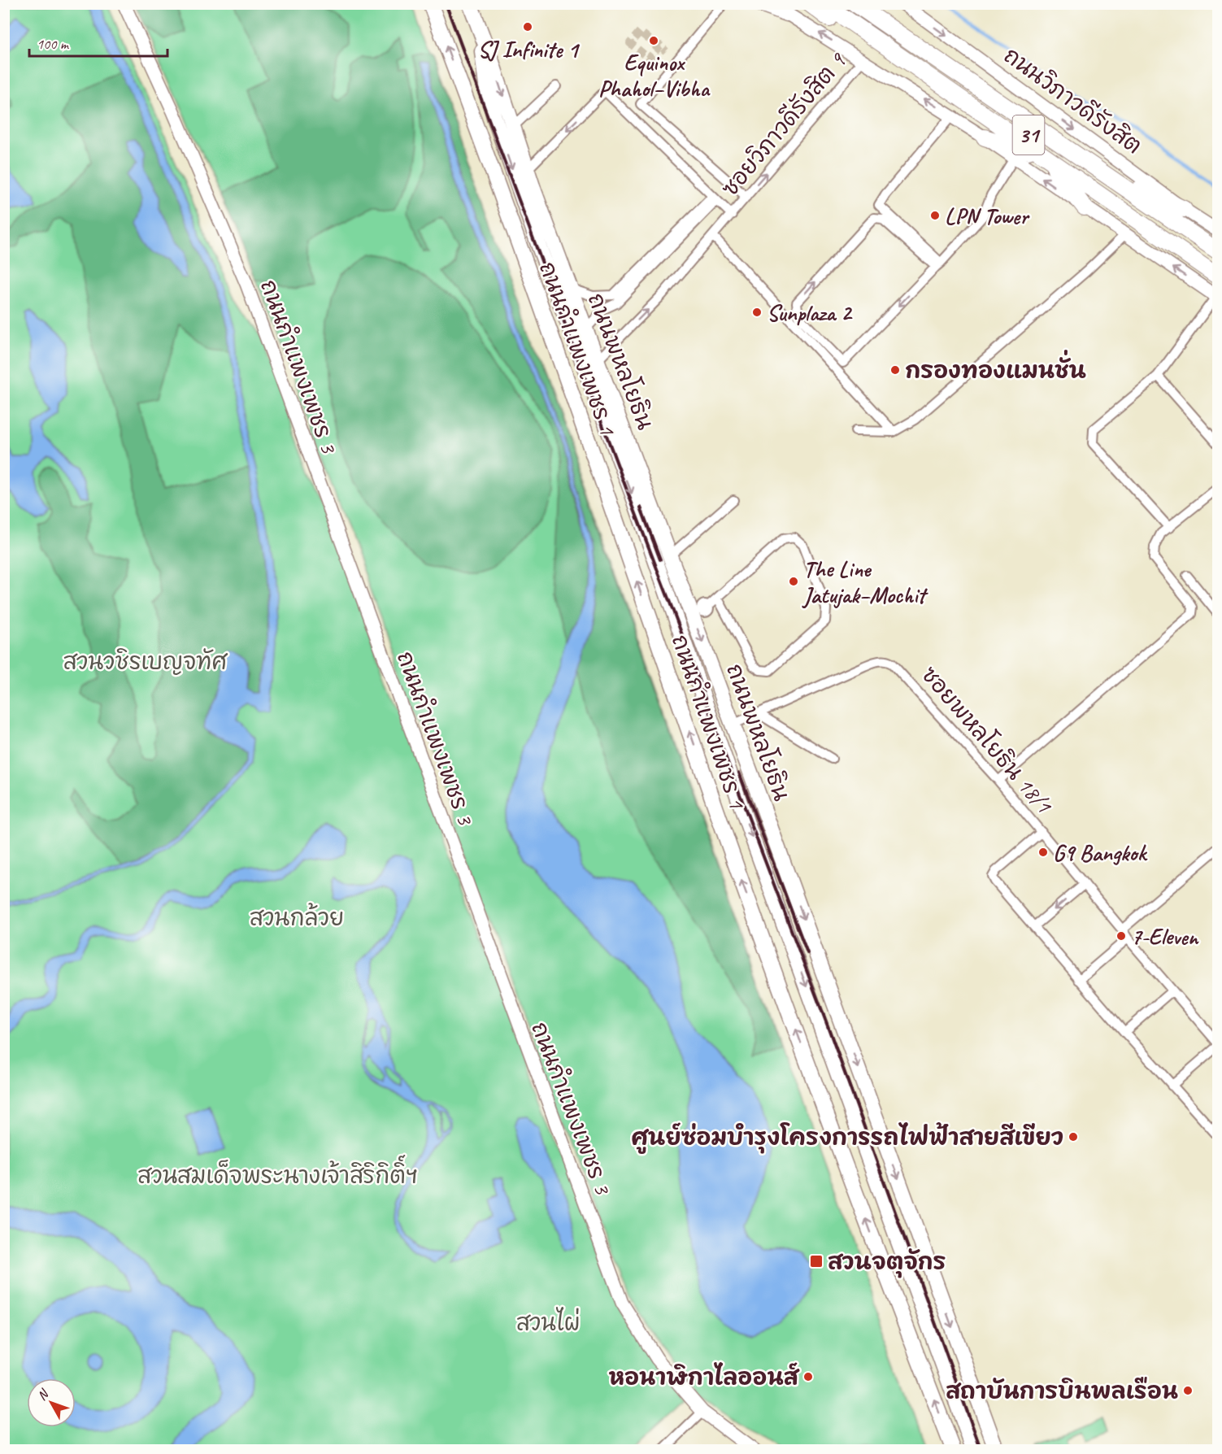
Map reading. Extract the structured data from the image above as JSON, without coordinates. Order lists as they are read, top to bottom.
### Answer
{
  "streets": {
    "highway": ["ถนนวิภาวดีรังสิต", "31"],
    "main road": ["ถนนกำแพงเพชร 1", "ถนนพหลโยธิน"],
    "street": ["ซอยวิภาวดีรังสิต 9", "ถนนกำแพงเพชร 3", "ซอยพหลโยธิน 18/1"]
  },
  "crossings": [
    ["ถนนวิภาวดีรังสิต", "31"],
    ["ซอยวิภาวดีรังสิต 9", "31"],
    ["ซอยวิภาวดีรังสิต 9", "ถนนพหลโยธิน"],
    ["ถนนพหลโยธิน", "ซอยพหลโยธิน 18/1"]
  ],
  "one_way": ["ถนนกำแพงเพชร 1"],
  "parks": [
    "สวนวชิรเบญจทัศ",
    "สวนกล้วย",
    "สวนสมเด็จพระนางเจ้าสิริกิติ์ฯ",
    "สวนไผ่"
  ],
  "places": {
    "other": [
      "SJ Infinite 1",
      "Equinox Phahol–Vibha",
      "LPN Tower",
      "Sunplaza 2",
      "กรองทองแมนชั่น",
      "The Line Jatujak–Mochit",
      "G9 Bangkok",
      "7-Eleven",
      "ศูนย์ซ่อมบำรุงโครงการรถไฟฟ้าสายสีเขียว",
      "หอนาฬิกาไลออนส์",
      "สถาบันการบินพลเรือน"
    ],
    "transit": ["สวนจตุจักร"]
  },
  "scale_bar": "100 m",
  "north": "top left"
}
